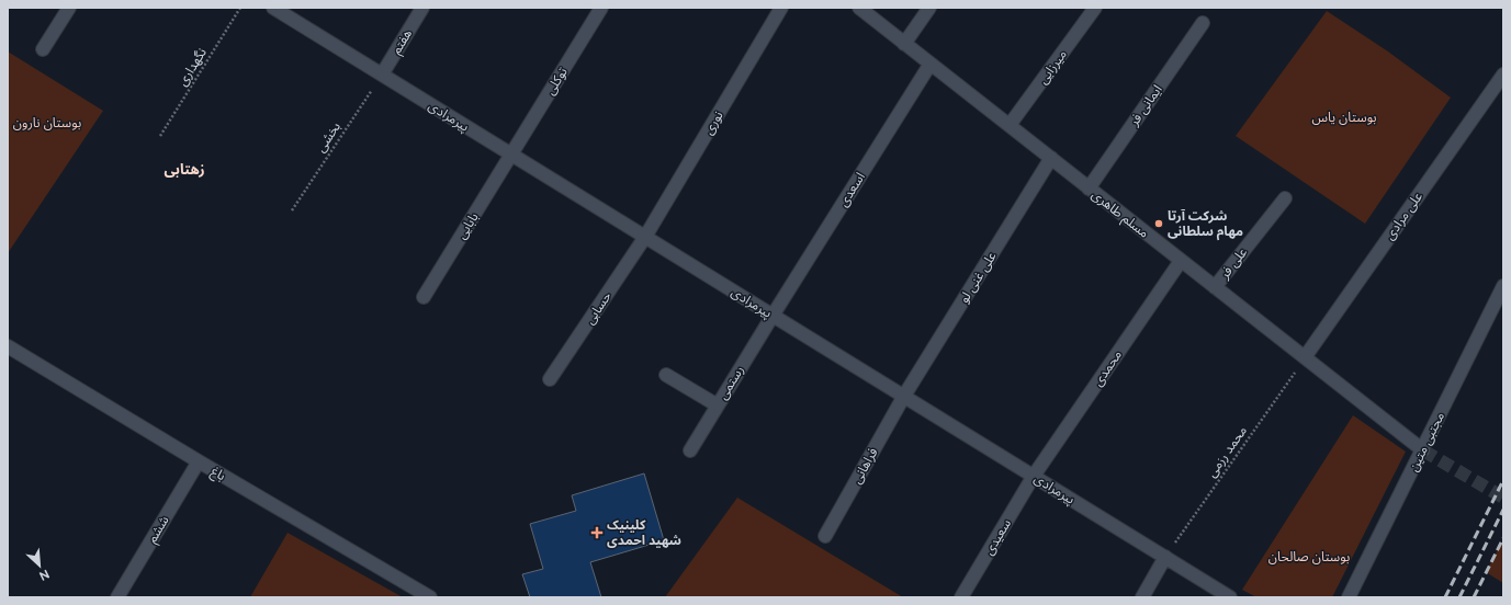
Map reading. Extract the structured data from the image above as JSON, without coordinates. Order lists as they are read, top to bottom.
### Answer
{
  "streets": {
    "street": [
      "هفتم",
      "میرزایی",
      "توکلی",
      "ایمانی فر",
      "پیرمرادی",
      "نوری",
      "اسعدی",
      "مسلم طاهری",
      "علی مرادی",
      "بابایی",
      "علی فر",
      "علی غنی لو",
      "حسابی",
      "محمدی",
      "رستمی",
      "مجتبی متین",
      "فراهانی",
      "باغ",
      "ششم",
      "سعیدی"
    ],
    "path": ["نگهداری", "بخشی", "محمد رزمی"]
  },
  "crossings": [
    ["هفتم", "پیرمرادی"],
    ["هفتم", "بخشی"],
    ["میرزایی", "مسلم طاهری"],
    ["توکلی", "پیرمرادی"],
    ["توکلی", "بابایی"],
    ["ایمانی فر", "مسلم طاهری"],
    ["پیرمرادی", "نوری"],
    ["پیرمرادی", "بخشی"],
    ["پیرمرادی", "اسعدی"],
    ["پیرمرادی", "بابایی"],
    ["پیرمرادی", "علی غنی لو"],
    ["پیرمرادی", "حسابی"],
    ["پیرمرادی", "محمدی"],
    ["پیرمرادی", "رستمی"],
    ["پیرمرادی", "محمد رزمی"],
    ["پیرمرادی", "فراهانی"],
    ["پیرمرادی", "سعیدی"],
    ["نوری", "حسابی"],
    ["اسعدی", "مسلم طاهری"],
    ["اسعدی", "رستمی"],
    ["مسلم طاهری", "علی مرادی"],
    ["مسلم طاهری", "علی فر"],
    ["مسلم طاهری", "علی غنی لو"],
    ["مسلم طاهری", "محمدی"],
    ["مسلم طاهری", "مجتبی متین"],
    ["مسلم طاهری", "محمد رزمی"],
    ["علی مرادی", "محمد رزمی"],
    ["علی غنی لو", "فراهانی"],
    ["محمدی", "سعیدی"],
    ["باغ", "ششم"]
  ],
  "districts": ["زهتابی"],
  "parks": ["بوستان یاس", "بوستان نارون", "بوستان صالحان"],
  "places": {
    "other": ["شرکت آرتا مهام سلطانی"],
    "health": ["کلینیک شهید احمدی"]
  },
  "north": "bottom right"
}
